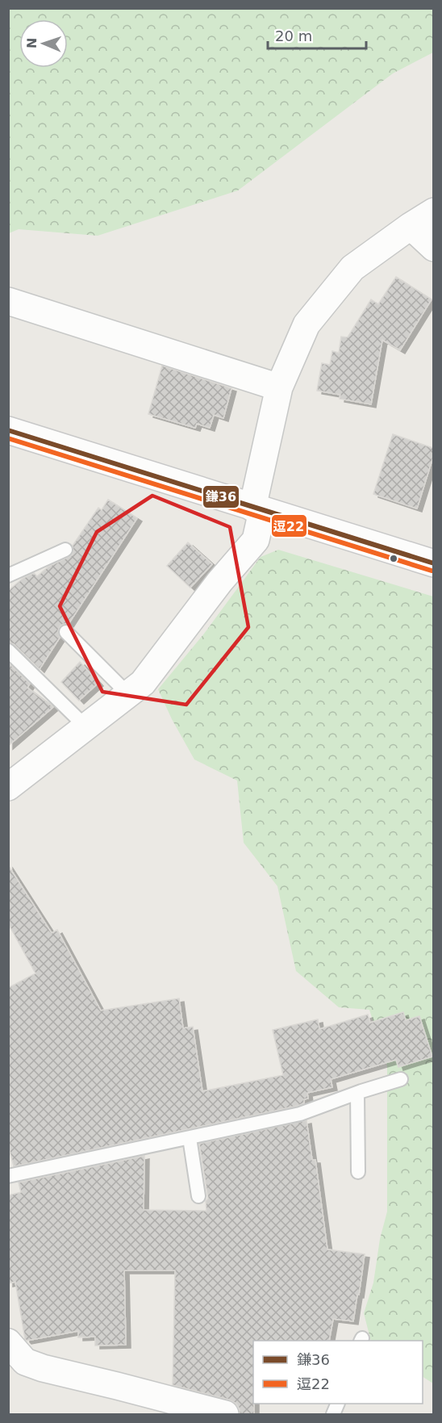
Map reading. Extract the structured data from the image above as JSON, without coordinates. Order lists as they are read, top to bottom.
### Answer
{
  "lines": ["transit line 鎌36", "transit line 逗22"],
  "legend": ["鎌36", "逗22"],
  "scale_bar": "20 m",
  "north": "left"
}
